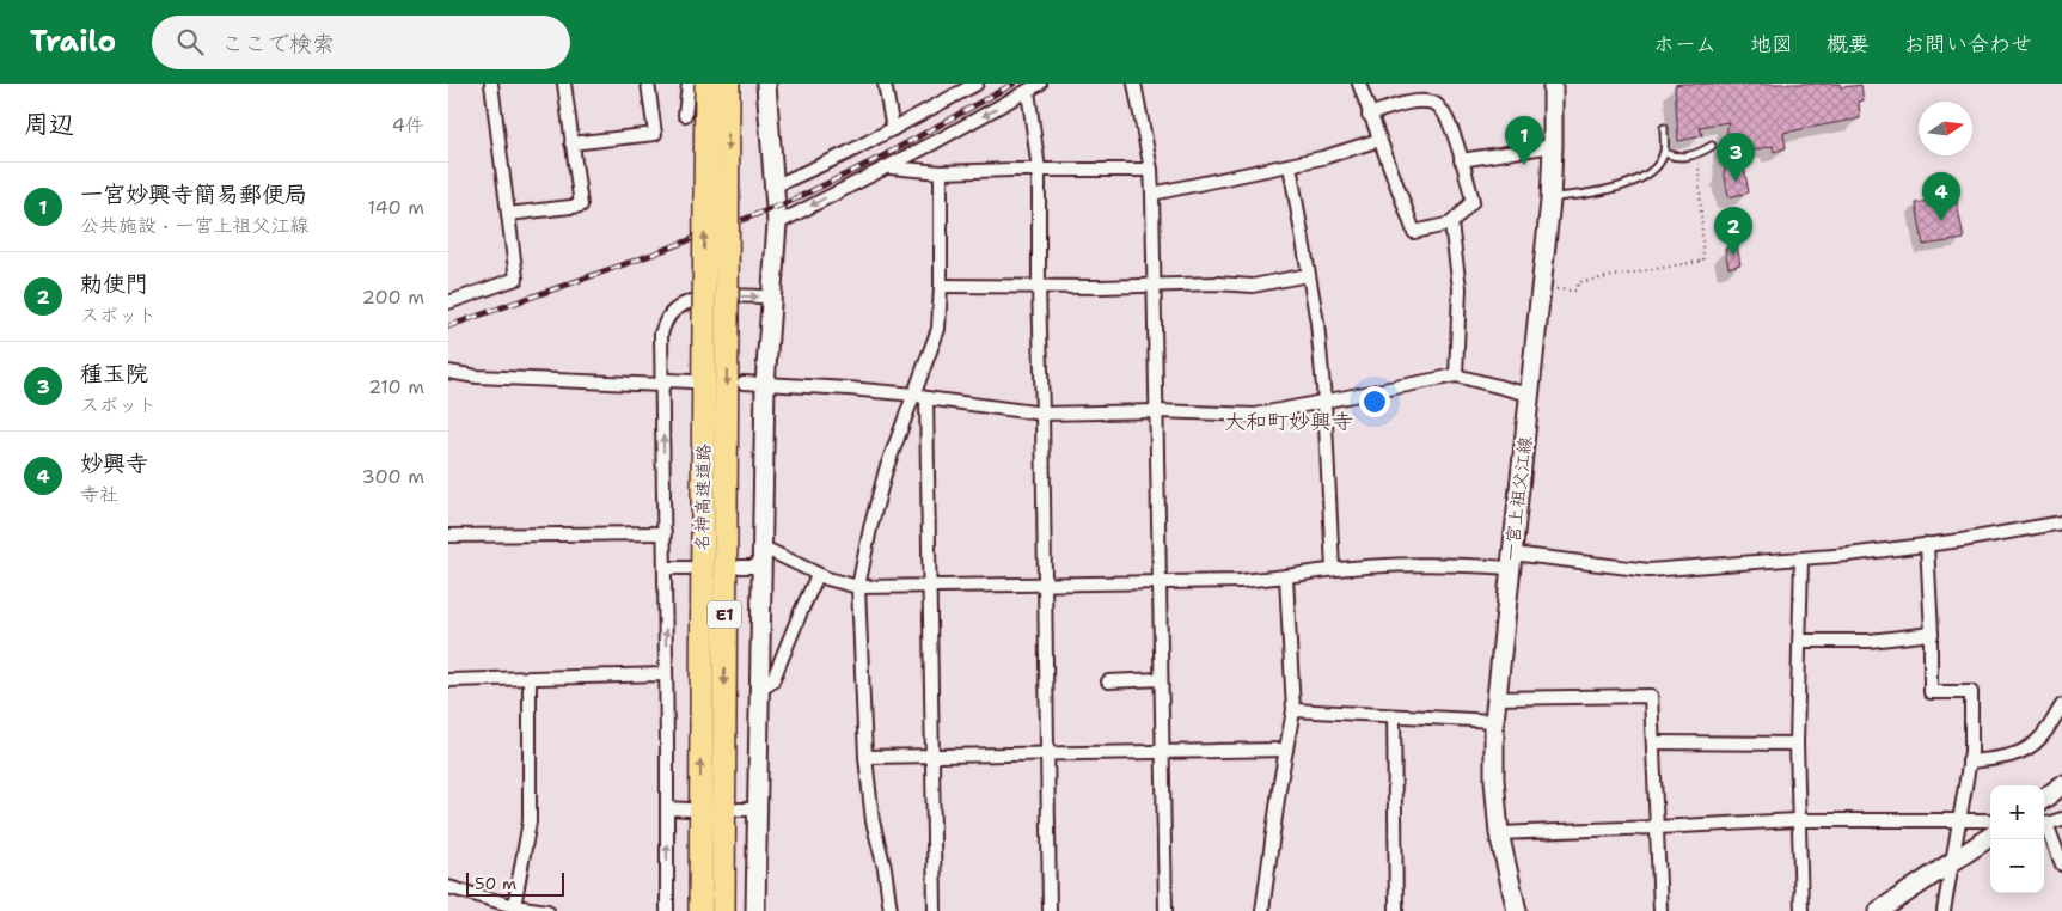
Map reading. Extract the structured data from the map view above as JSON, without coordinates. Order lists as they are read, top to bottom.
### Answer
{
  "streets": {
    "highway": ["名神高速道路", "E1"],
    "street": ["一宮上祖父江線"]
  },
  "districts": ["大和町妙興寺"],
  "scale_bar": "50 m",
  "north": "right",
  "page": {
    "header": "Trailo",
    "search": "ここで検索",
    "nav": [
      "ホーム",
      "地図",
      "概要",
      "お問い合わせ"
    ],
    "heading": ["周辺", "4件"],
    "pins": [
      "1",
      "3",
      "4",
      "2"
    ],
    "list": [
      {
        "mark": "1",
        "name": "一宮妙興寺簡易郵便局",
        "note": "公共施設 · 一宮上祖父江線",
        "value": "140 m"
      },
      {
        "mark": "2",
        "name": "勅使門",
        "note": "スポット",
        "value": "200 m"
      },
      {
        "mark": "3",
        "name": "種玉院",
        "note": "スポット",
        "value": "210 m"
      },
      {
        "mark": "4",
        "name": "妙興寺",
        "note": "寺社",
        "value": "300 m"
      }
    ],
    "map_buttons": ["+", "−"],
    "scale": "50 m"
  }
}
